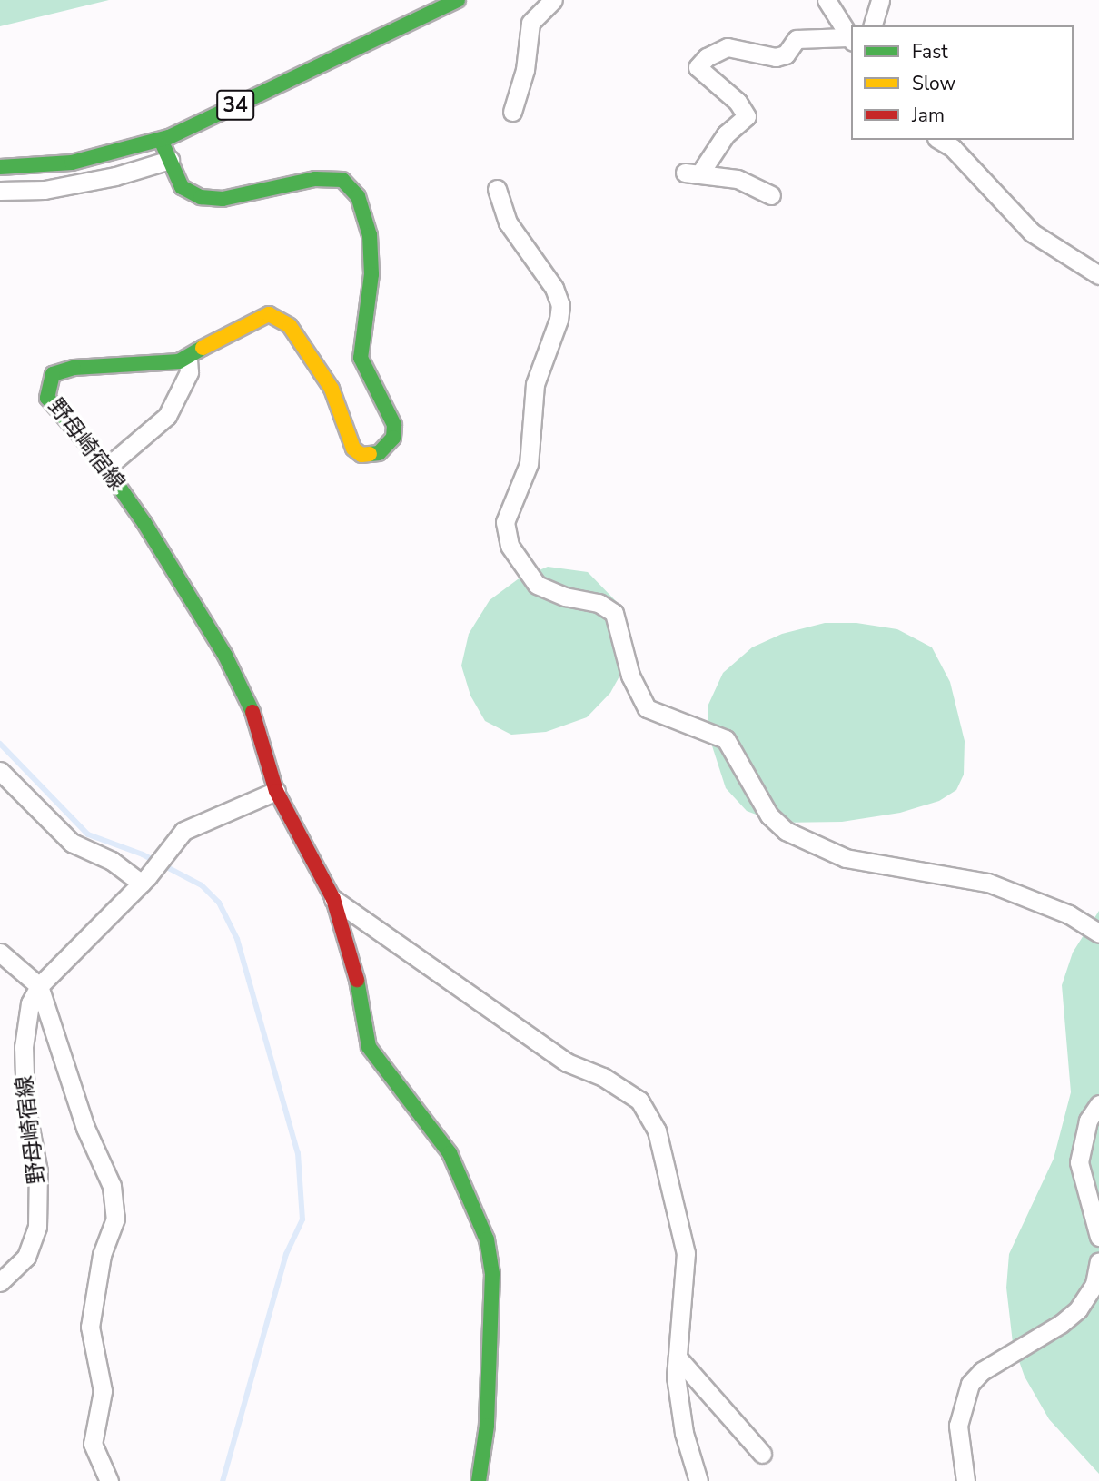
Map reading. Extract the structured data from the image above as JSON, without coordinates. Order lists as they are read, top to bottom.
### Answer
{
  "streets": {
    "street": ["34", "野母崎宿線"]
  },
  "crossings": [
    ["34", "野母崎宿線"]
  ],
  "legend": ["Fast", "Slow", "Jam"]
}
